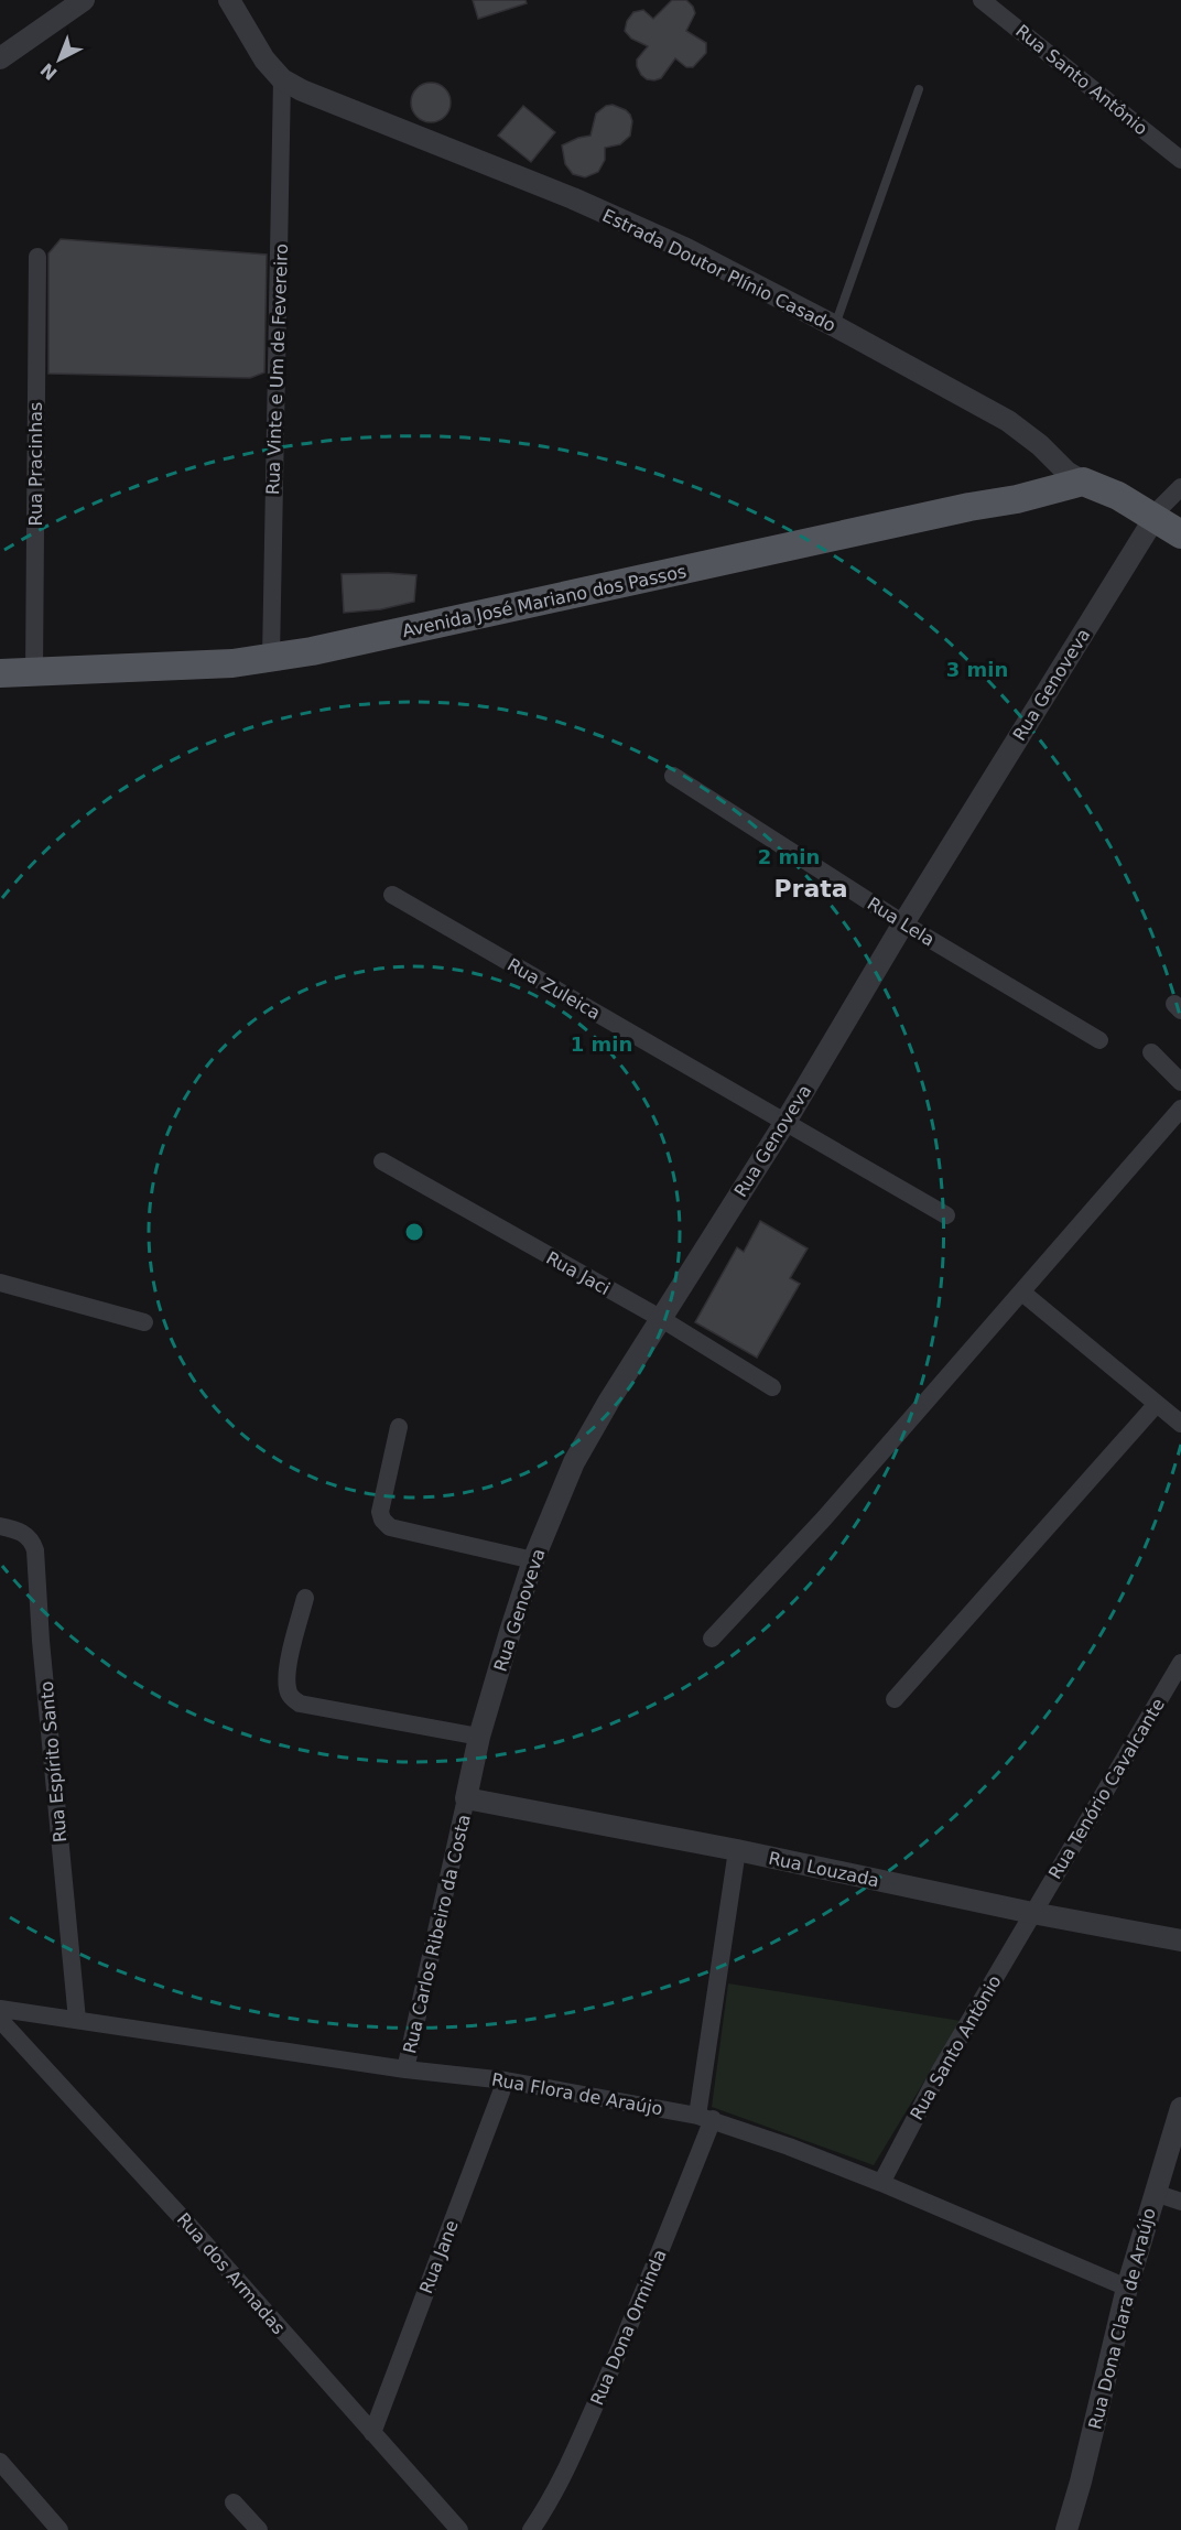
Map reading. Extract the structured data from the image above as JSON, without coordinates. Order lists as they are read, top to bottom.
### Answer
{
  "streets": {
    "main road": ["Estrada Doutor Plínio Casado", "Avenida José Mariano dos Passos"],
    "street": [
      "Rua Santo Antônio",
      "Rua Vinte e Um de Fevereiro",
      "Rua Pracinhas",
      "Rua Genoveva",
      "Rua Lela",
      "Rua Zuleica",
      "Rua Jaci",
      "Rua Espírito Santo",
      "Rua Tenório Cavalcante",
      "Rua Louzada",
      "Rua Carlos Ribeiro da Costa",
      "Rua Flora de Araújo",
      "Rua Jane",
      "Rua dos Armadas",
      "Rua Dona Clara de Araújo",
      "Rua Dona Orminda"
    ]
  },
  "crossings": [
    ["Rua Santo Antônio", "Rua Tenório Cavalcante"],
    ["Rua Santo Antônio", "Rua Louzada"],
    ["Rua Santo Antônio", "Rua Flora de Araújo"],
    ["Estrada Doutor Plínio Casado", "Rua Vinte e Um de Fevereiro"],
    ["Estrada Doutor Plínio Casado", "Avenida José Mariano dos Passos"],
    ["Estrada Doutor Plínio Casado", "Rua Genoveva"],
    ["Rua Vinte e Um de Fevereiro", "Avenida José Mariano dos Passos"],
    ["Rua Pracinhas", "Avenida José Mariano dos Passos"],
    ["Rua Genoveva", "Rua Lela"],
    ["Rua Genoveva", "Rua Zuleica"],
    ["Rua Genoveva", "Rua Jaci"],
    ["Rua Genoveva", "Rua Louzada"],
    ["Rua Genoveva", "Rua Carlos Ribeiro da Costa"],
    ["Rua Espírito Santo", "Rua Flora de Araújo"],
    ["Rua Tenório Cavalcante", "Rua Louzada"],
    ["Rua Louzada", "Rua Carlos Ribeiro da Costa"],
    ["Rua Louzada", "Rua Dona Orminda"],
    ["Rua Carlos Ribeiro da Costa", "Rua Flora de Araújo"],
    ["Rua Flora de Araújo", "Rua Jane"],
    ["Rua Flora de Araújo", "Rua Dona Clara de Araújo"],
    ["Rua Flora de Araújo", "Rua Dona Orminda"],
    ["Rua Jane", "Rua dos Armadas"]
  ],
  "districts": ["Prata"],
  "north": "bottom left",
  "rings": ["3 min", "2 min", "1 min"]
}
